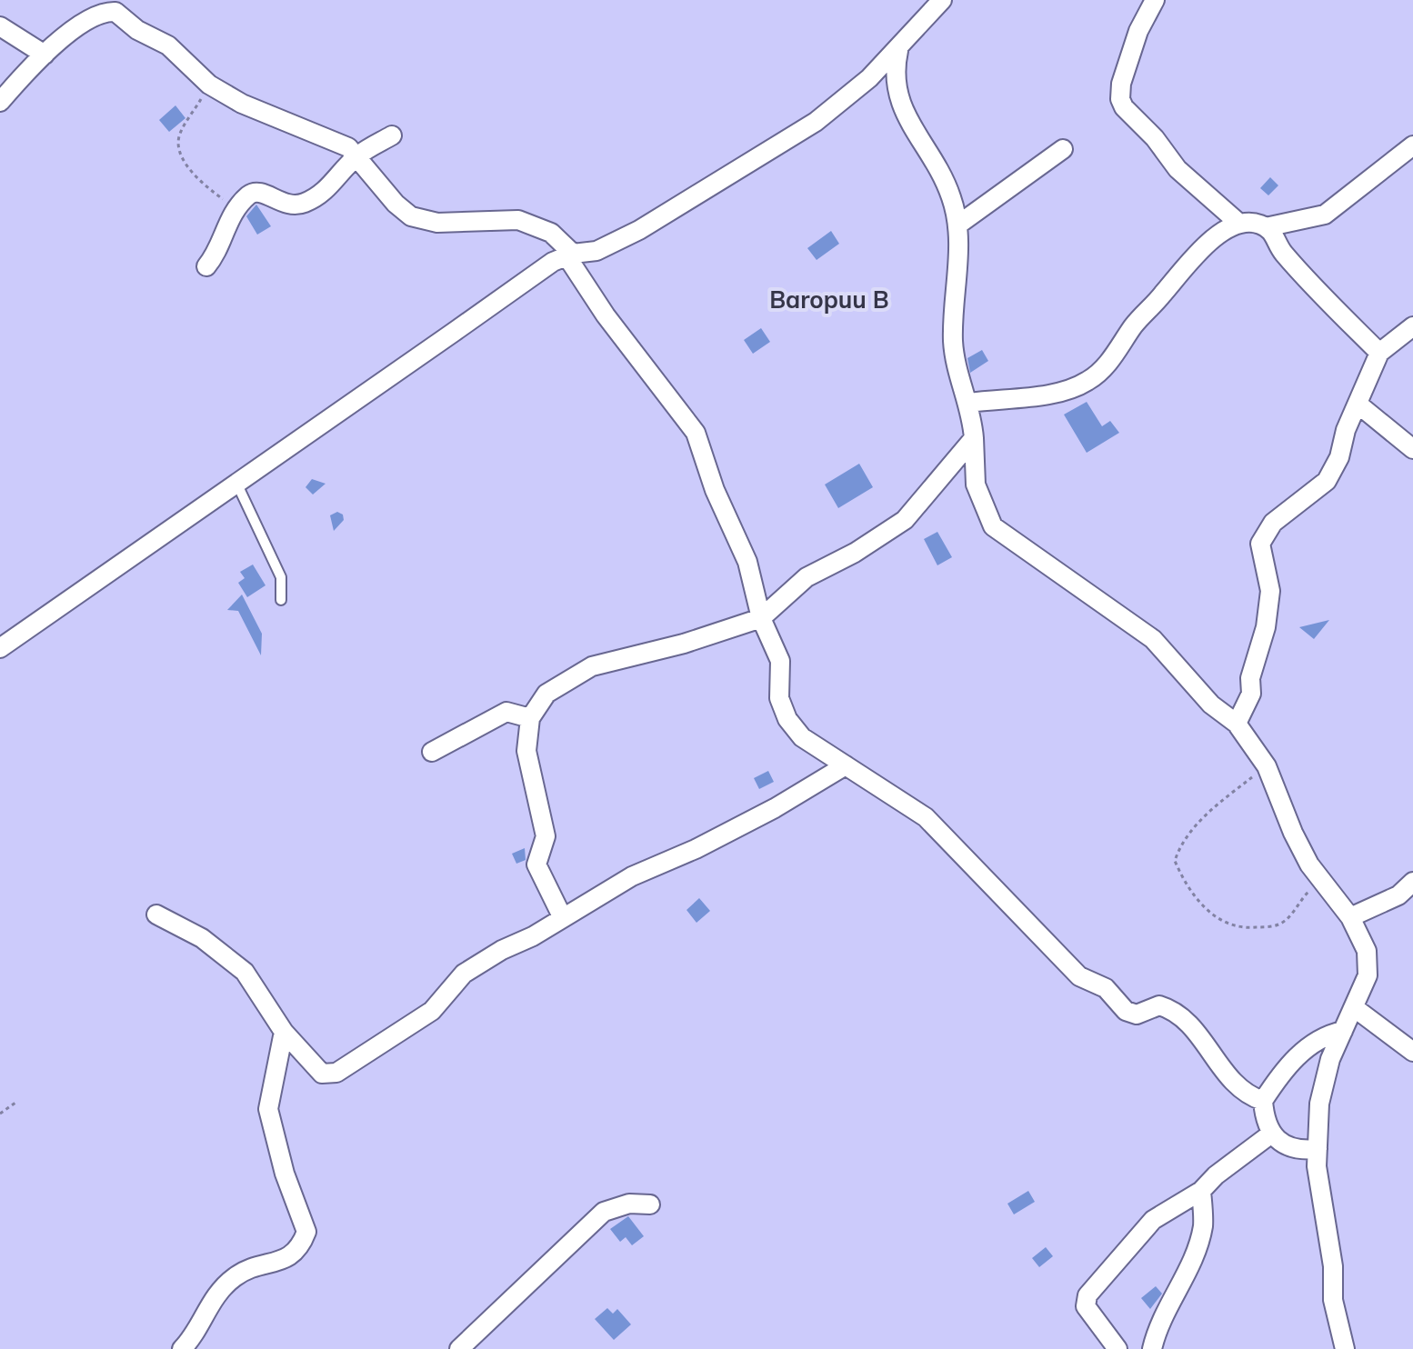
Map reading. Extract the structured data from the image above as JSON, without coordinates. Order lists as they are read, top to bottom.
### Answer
{
  "districts": ["Baropuu B"]
}
